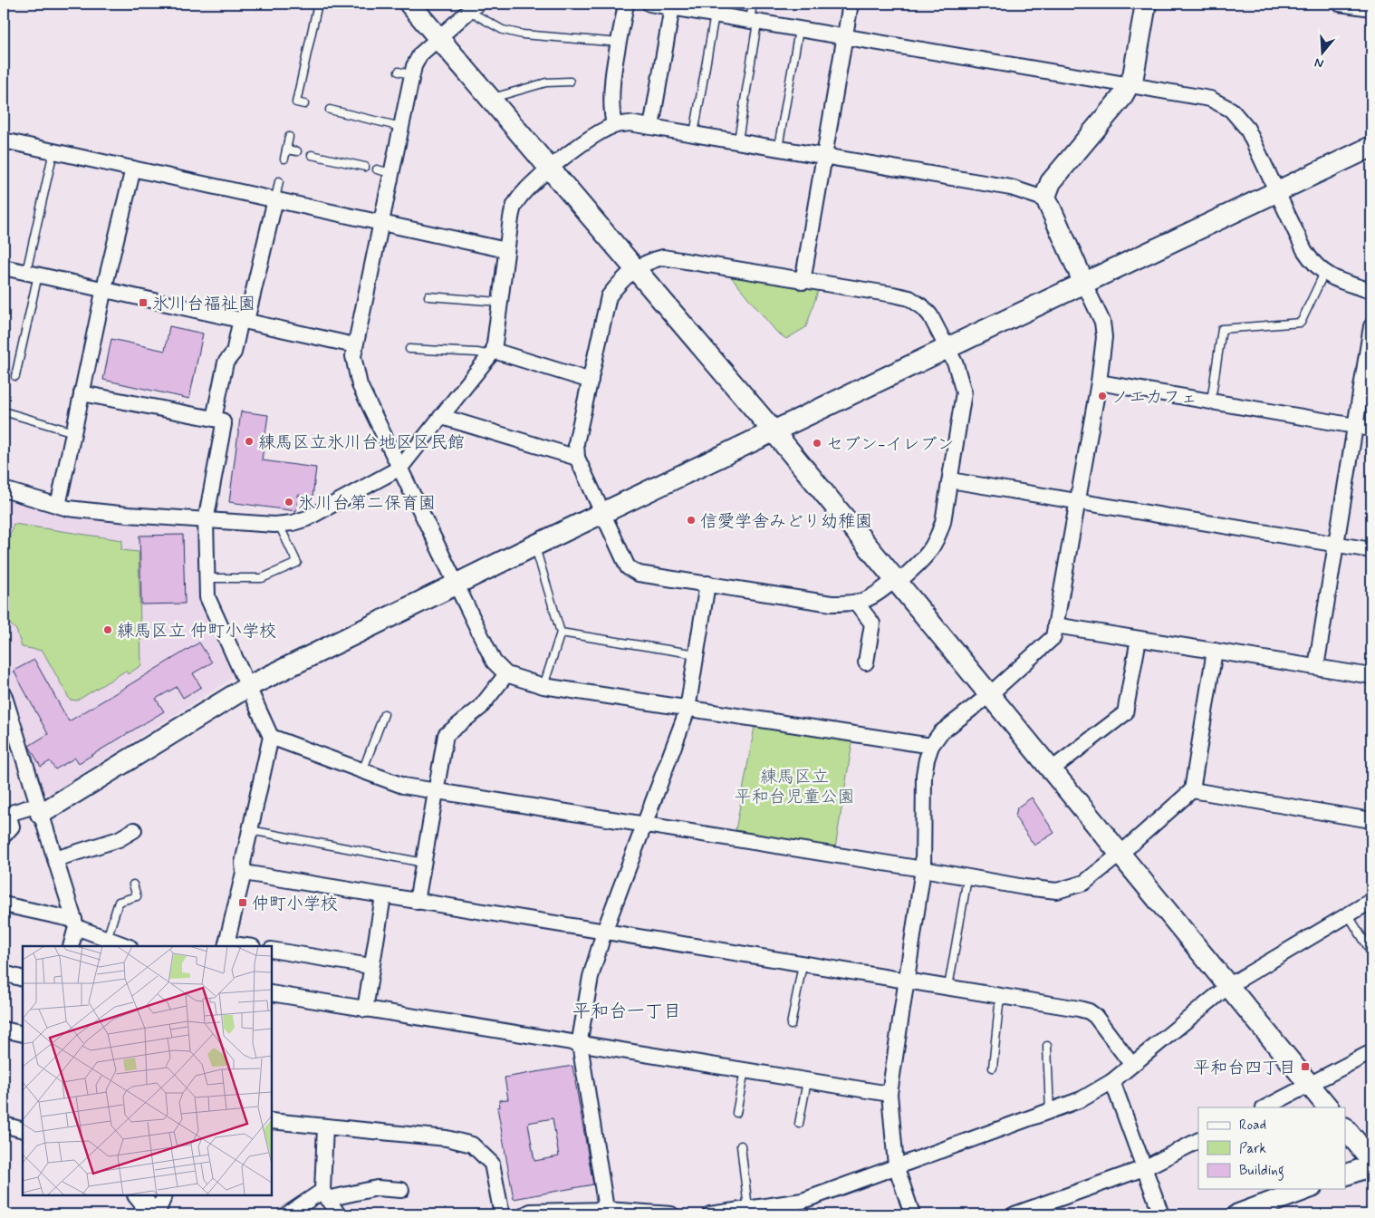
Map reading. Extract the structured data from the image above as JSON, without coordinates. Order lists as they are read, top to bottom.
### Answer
{
  "districts": ["平和台一丁目"],
  "parks": ["練馬区立 平和台児童公園"],
  "places": {
    "transit": ["氷川台福祉園", "仲町小学校", "平和台四丁目"],
    "other": [
      "ノエカフェ",
      "練馬区立氷川台地区区民館",
      "セブン-イレブン",
      "氷川台第二保育園",
      "信愛学舎みどり幼稚園",
      "練馬区立 仲町小学校"
    ]
  },
  "legend": ["Road", "Park", "Building"],
  "north": "bottom"
}
